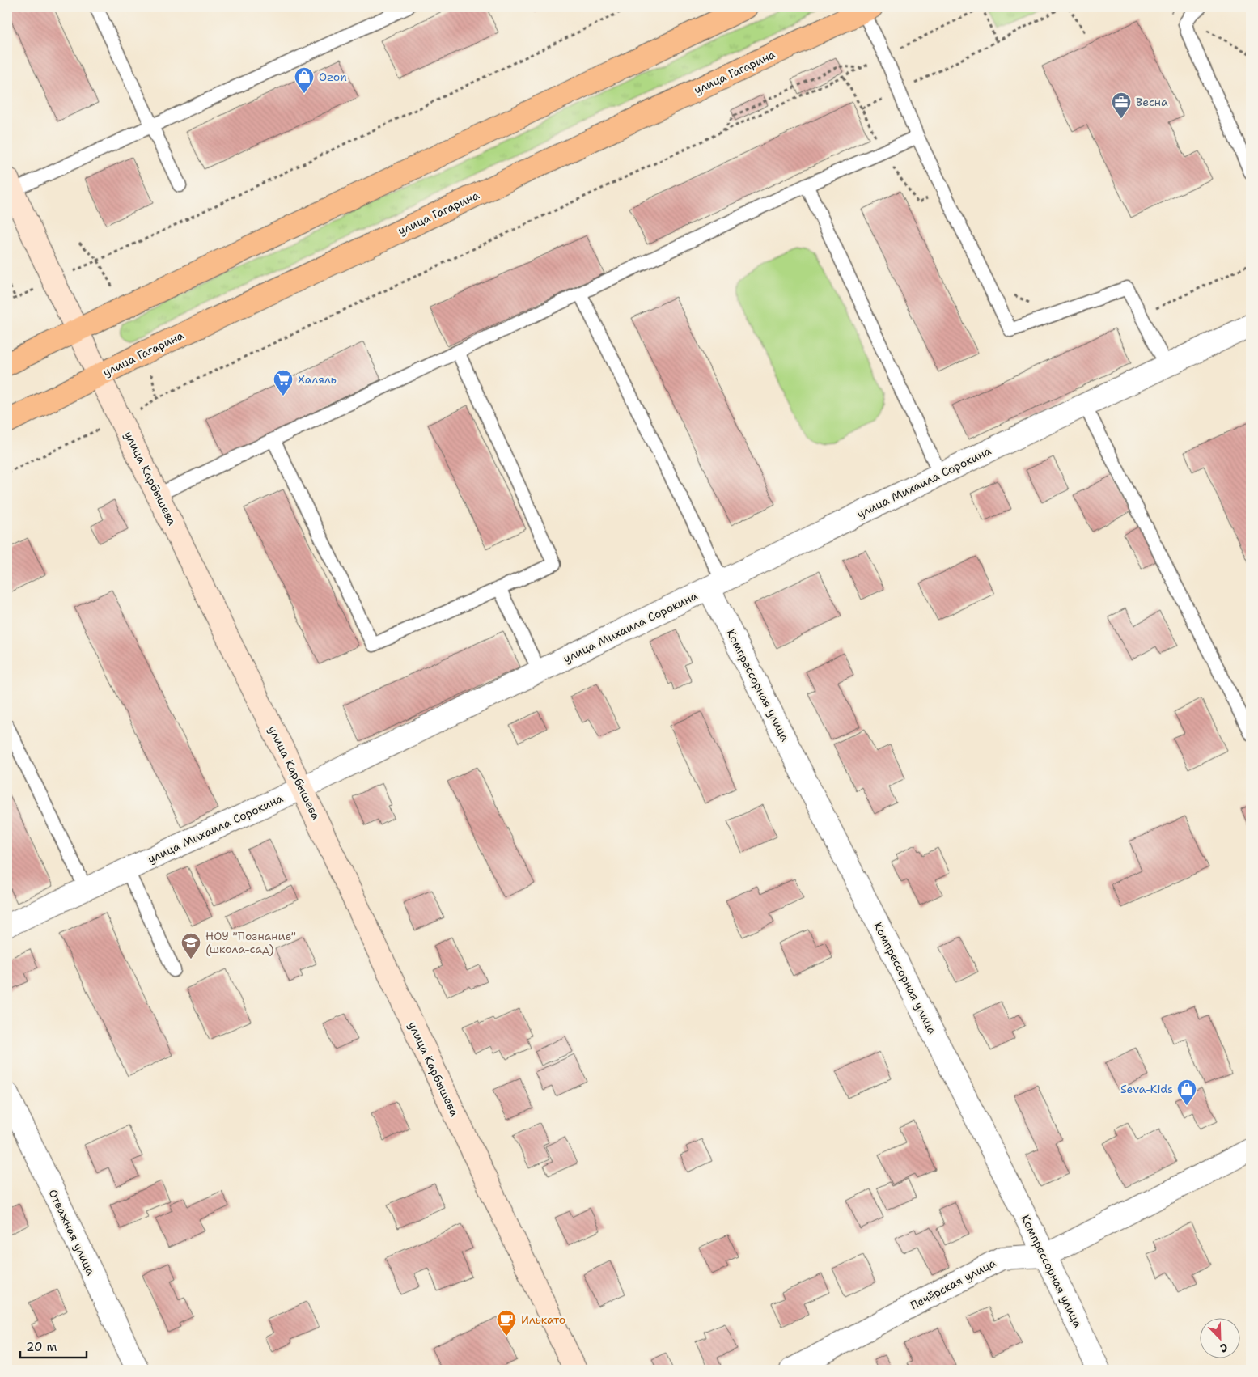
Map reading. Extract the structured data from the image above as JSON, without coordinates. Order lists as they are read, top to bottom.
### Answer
{
  "streets": {
    "main road": ["улица Гагарина"],
    "street": [
      "улица Карбышева",
      "улица Михаила Сорокина",
      "Компрессорная улица",
      "Отважная улица",
      "Печёрская улица"
    ]
  },
  "crossings": [
    ["улица Гагарина", "улица Карбышева"],
    ["улица Карбышева", "улица Михаила Сорокина"],
    ["улица Михаила Сорокина", "Компрессорная улица"],
    ["Компрессорная улица", "Печёрская улица"]
  ],
  "places": {
    "shop": ["Ozon", "Seva-Kids"],
    "office": ["Весна"],
    "supermarket": ["Халяль"],
    "school or university": ["НОУ \"Познание\" (школа-сад)"],
    "cafe": ["Илькато"]
  },
  "scale_bar": "20 m",
  "north": "bottom right"
}
